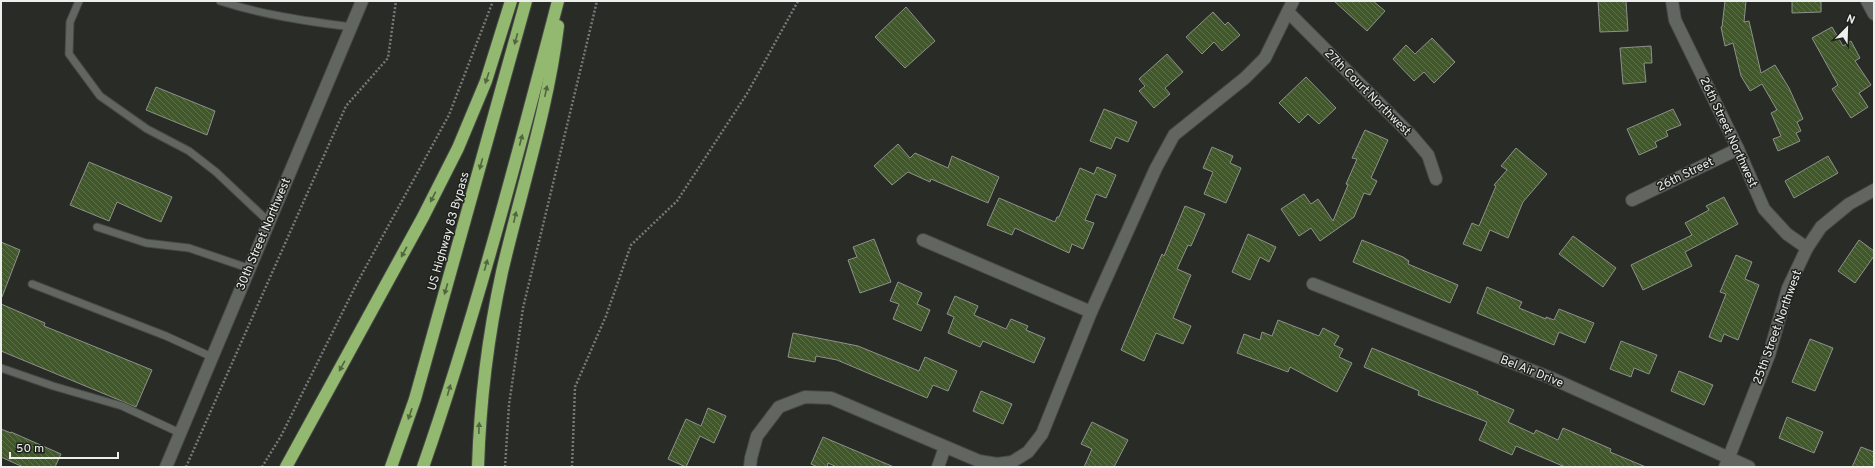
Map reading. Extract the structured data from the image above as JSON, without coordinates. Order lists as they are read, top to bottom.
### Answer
{
  "streets": {
    "highway": ["US Highway 83 Bypass"],
    "street": [
      "27th Court Northwest",
      "26th Street Northwest",
      "26th Street",
      "30th Street Northwest",
      "25th Street Northwest",
      "Bel Air Drive"
    ]
  },
  "crossings": [
    ["26th Street Northwest", "26th Street"],
    ["26th Street Northwest", "25th Street Northwest"],
    ["25th Street Northwest", "Bel Air Drive"]
  ],
  "scale_bar": "50 m",
  "north": "top right"
}
